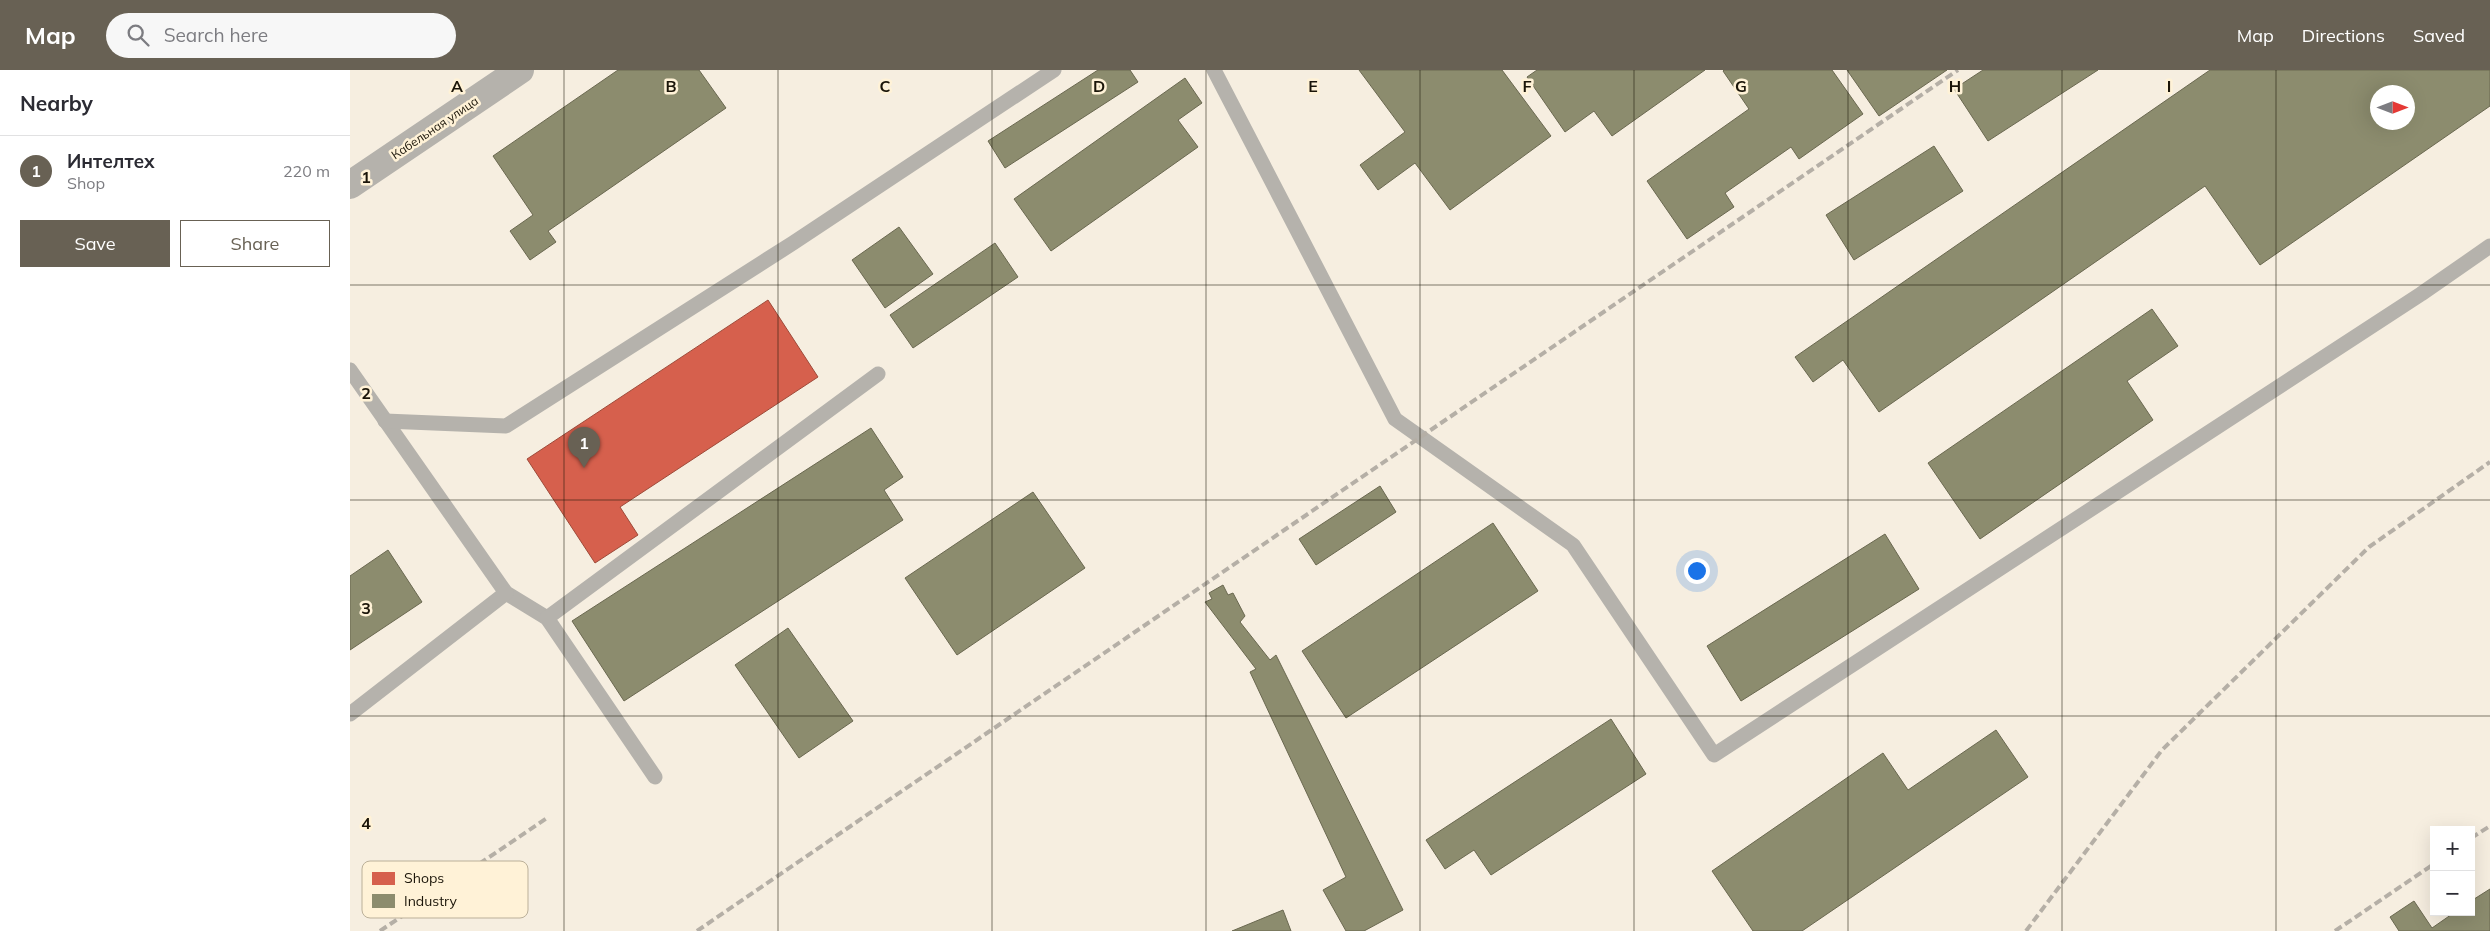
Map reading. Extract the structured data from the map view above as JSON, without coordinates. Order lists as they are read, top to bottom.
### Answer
{
  "streets": {
    "street": ["Кабельная улица"]
  },
  "legend": ["Shops", "Industry"],
  "north": "right",
  "page": {
    "header": "Map",
    "search": "Search here",
    "nav": ["Map", "Directions", "Saved"],
    "heading": "Nearby",
    "list": [
      {
        "mark": "1",
        "name": "Интелтех",
        "note": "Shop",
        "value": "220 m"
      }
    ],
    "buttons": ["Save", "Share"],
    "pins": "1",
    "map_buttons": ["+", "−"]
  },
  "grid": {
    "columns": [
      "A",
      "B",
      "C",
      "D",
      "E",
      "F",
      "G",
      "H",
      "I"
    ],
    "rows": [
      "1",
      "2",
      "3",
      "4"
    ]
  }
}
